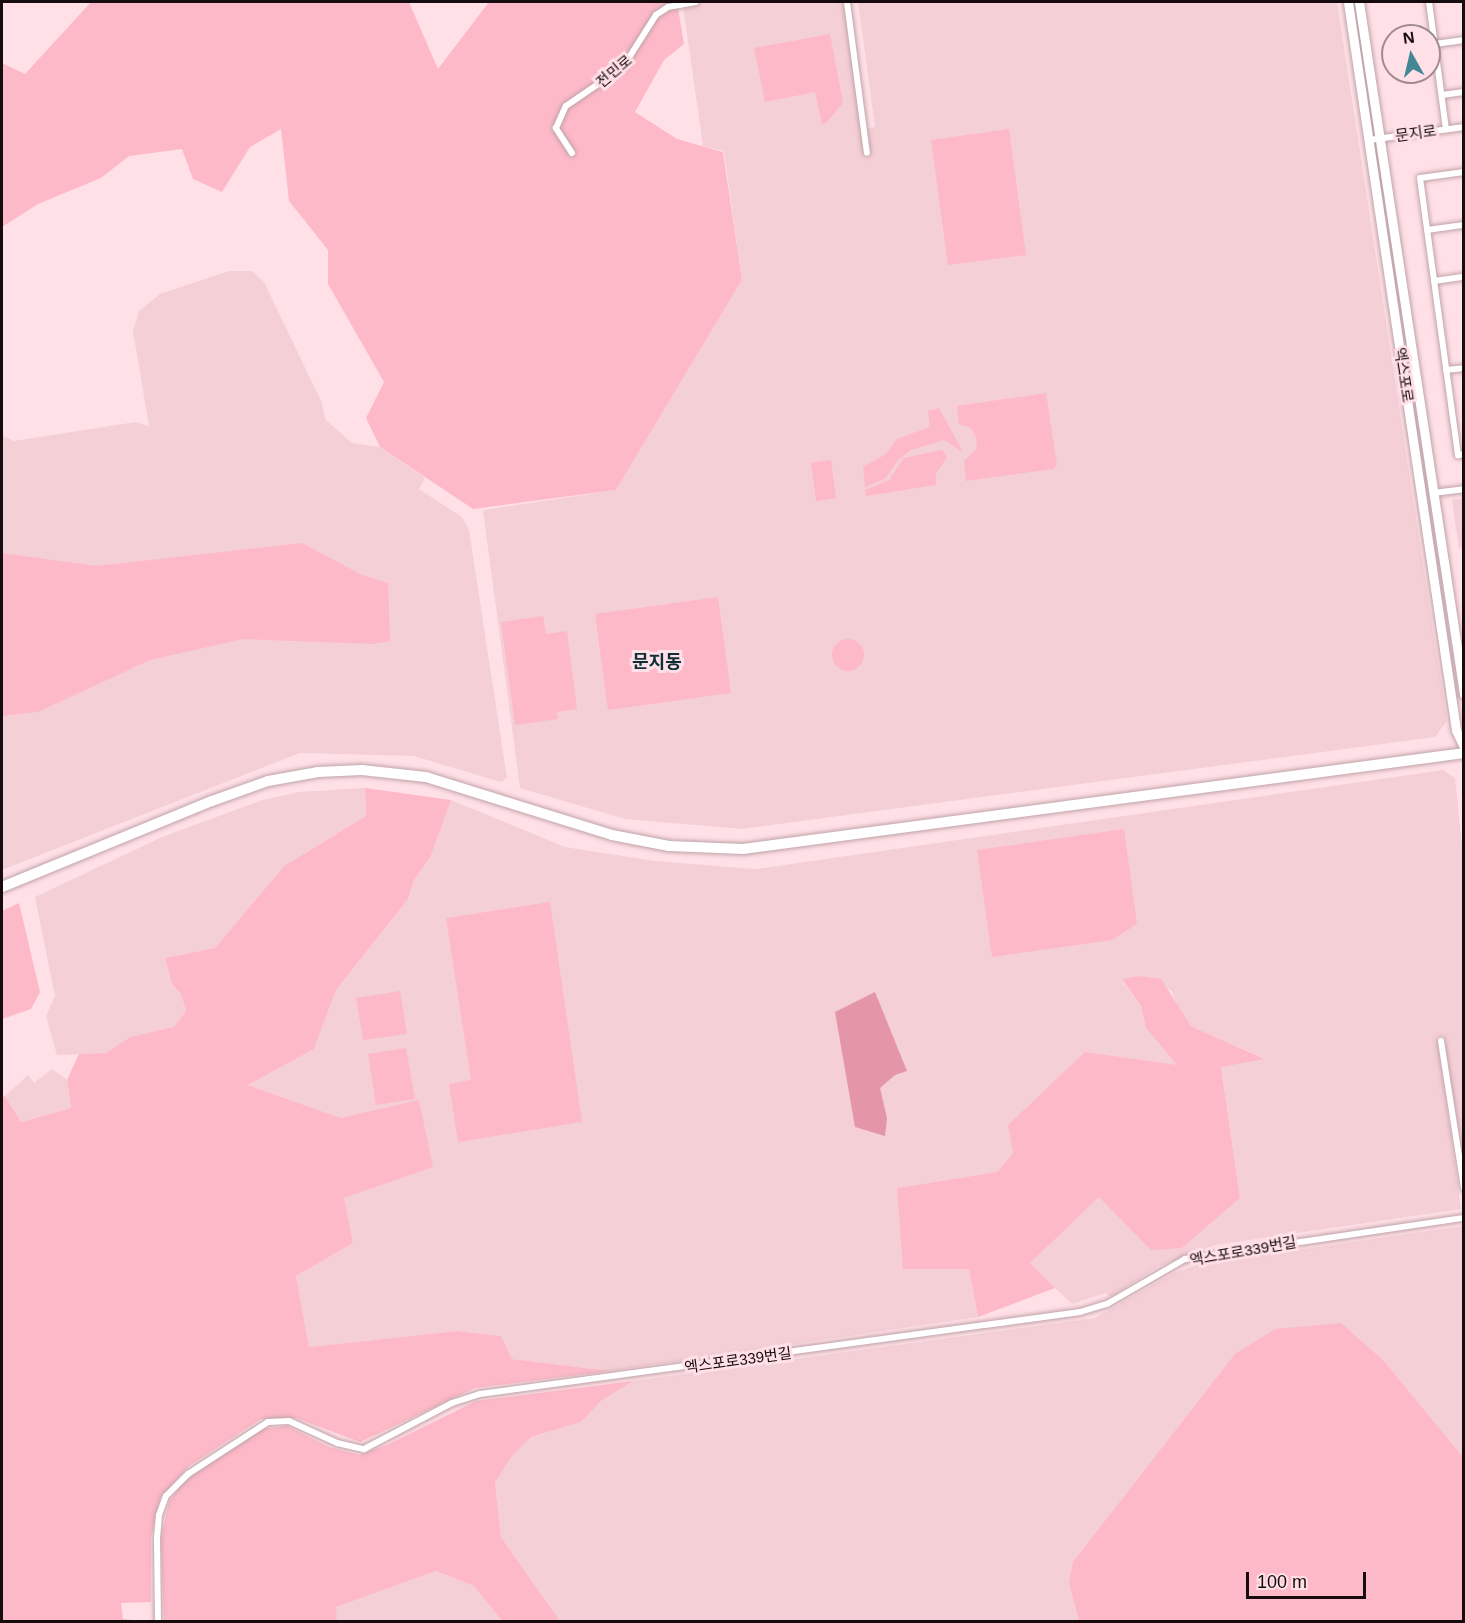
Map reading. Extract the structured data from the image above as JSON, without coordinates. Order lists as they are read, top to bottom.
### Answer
{
  "streets": {
    "main road": ["엑스포로"],
    "street": ["전민로", "문지로", "엑스포로339번길"]
  },
  "crossings": [
    ["문지로", "엑스포로"]
  ],
  "districts": ["문지동"],
  "scale_bar": "100 m",
  "north": "top"
}
